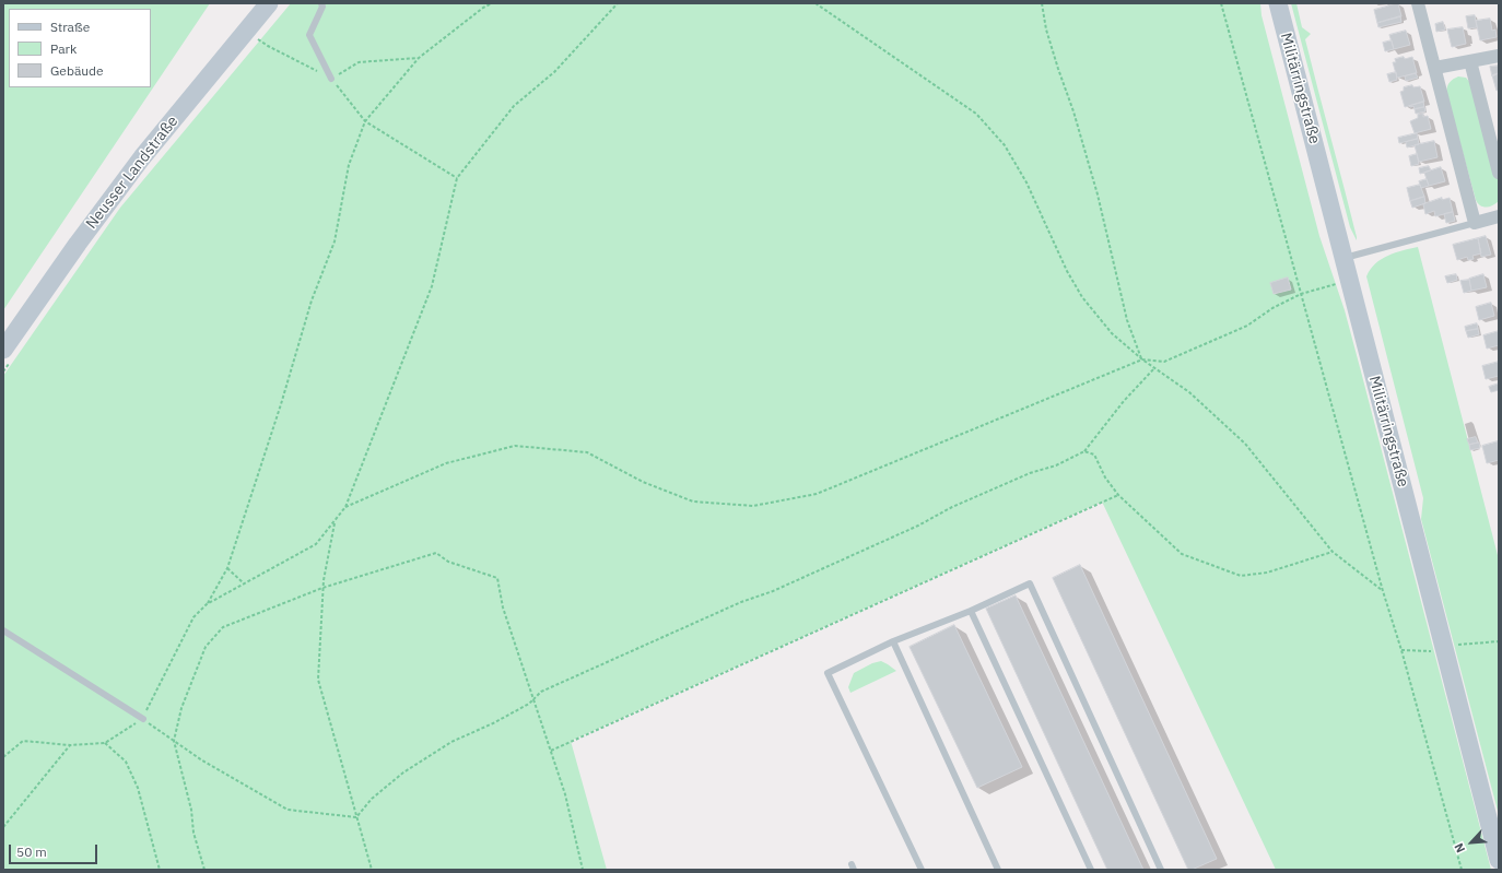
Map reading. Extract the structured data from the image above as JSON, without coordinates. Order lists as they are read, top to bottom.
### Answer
{
  "streets": {
    "main road": ["Militärringstraße", "Neusser Landstraße"]
  },
  "legend": ["Straße", "Park", "Gebäude"],
  "scale_bar": "50 m",
  "north": "bottom left"
}
